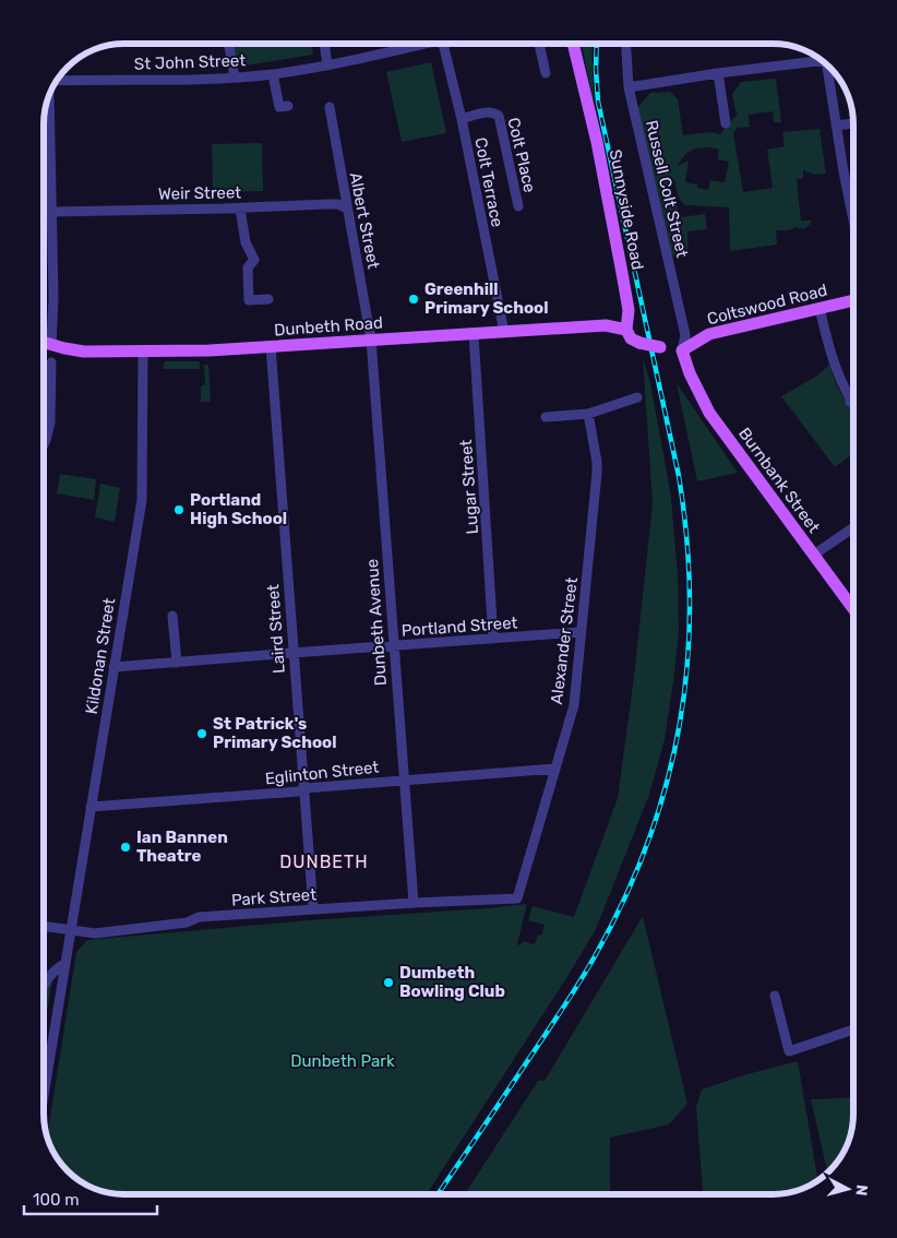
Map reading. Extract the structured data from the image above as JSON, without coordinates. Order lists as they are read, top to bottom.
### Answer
{
  "streets": {
    "main road": [
      "Sunnyside Road",
      "Coltswood Road",
      "Dunbeth Road",
      "Burnbank Street"
    ],
    "street": [
      "St John Street",
      "Colt Place",
      "Colt Terrace",
      "Russell Colt Street",
      "Weir Street",
      "Albert Street",
      "Lugar Street",
      "Dunbeth Avenue",
      "Portland Street",
      "Laird Street",
      "Alexander Street",
      "Kildonan Street",
      "Eglinton Street",
      "Park Street"
    ]
  },
  "crossings": [
    ["Colt Place", "Colt Terrace"],
    ["Colt Terrace", "Dunbeth Road"],
    ["Russell Colt Street", "Coltswood Road"],
    ["Russell Colt Street", "Burnbank Street"],
    ["Weir Street", "Albert Street"],
    ["Sunnyside Road", "Dunbeth Road"],
    ["Albert Street", "Dunbeth Road"],
    ["Albert Street", "Dunbeth Avenue"],
    ["Coltswood Road", "Burnbank Street"],
    ["Dunbeth Road", "Lugar Street"],
    ["Dunbeth Road", "Dunbeth Avenue"],
    ["Dunbeth Road", "Laird Street"],
    ["Dunbeth Road", "Kildonan Street"],
    ["Lugar Street", "Portland Street"],
    ["Dunbeth Avenue", "Portland Street"],
    ["Dunbeth Avenue", "Eglinton Street"],
    ["Dunbeth Avenue", "Park Street"],
    ["Portland Street", "Laird Street"],
    ["Portland Street", "Alexander Street"],
    ["Portland Street", "Kildonan Street"],
    ["Laird Street", "Eglinton Street"],
    ["Laird Street", "Park Street"],
    ["Alexander Street", "Eglinton Street"],
    ["Alexander Street", "Park Street"],
    ["Kildonan Street", "Eglinton Street"],
    ["Kildonan Street", "Park Street"]
  ],
  "districts": ["DUNBETH"],
  "parks": ["Dunbeth Park"],
  "places": [
    "Greenhill Primary School",
    "Portland High School",
    "St Patrick's Primary School",
    "Ian Bannen Theatre",
    "Dumbeth Bowling Club"
  ],
  "scale_bar": "100 m",
  "north": "right"
}
